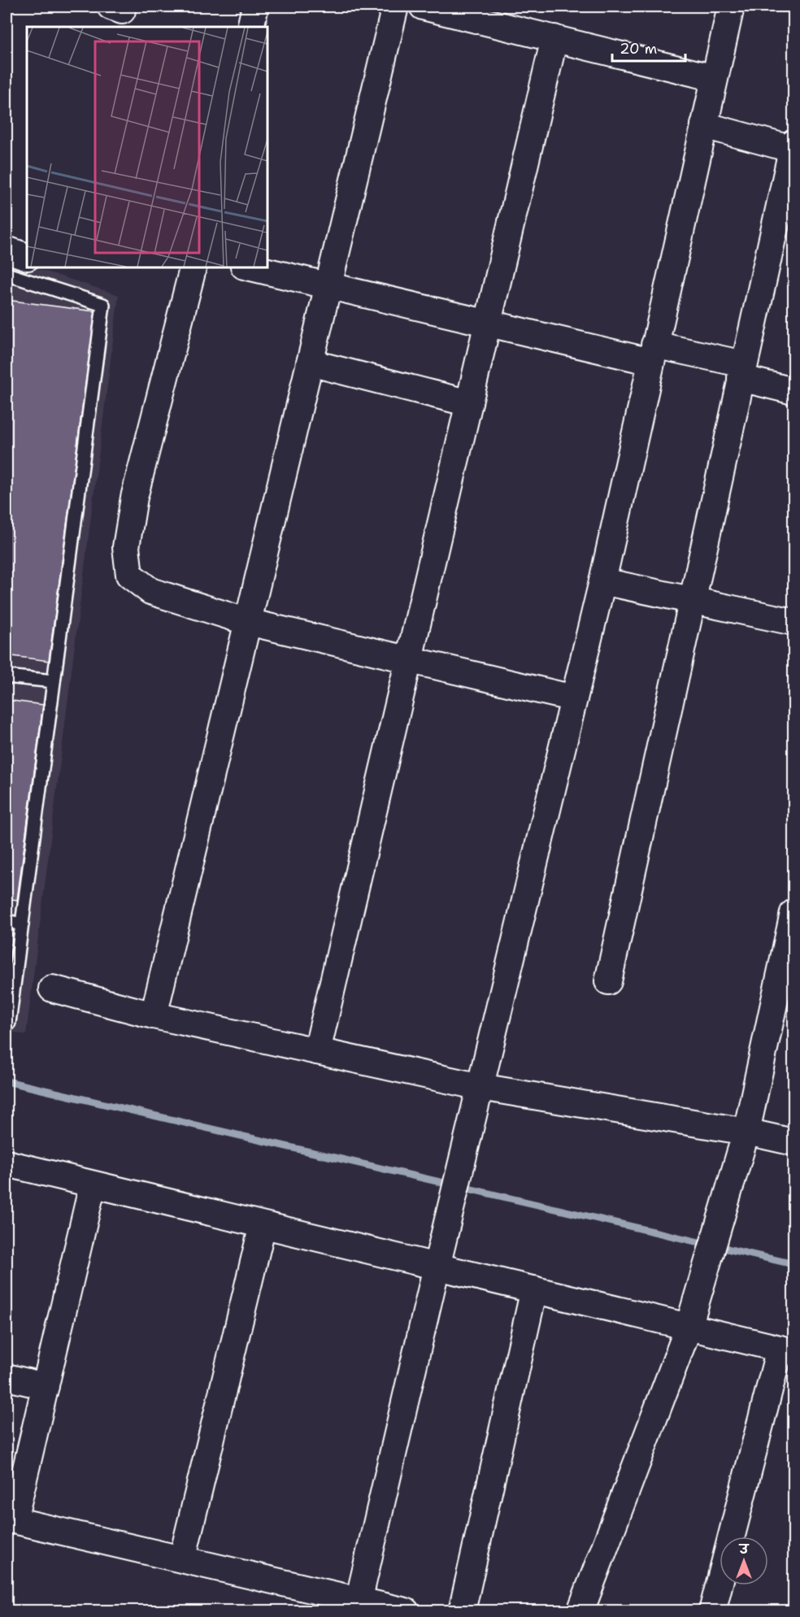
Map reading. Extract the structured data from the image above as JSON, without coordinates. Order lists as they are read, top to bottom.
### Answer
{
  "scale_bar": "20 m",
  "north": "top"
}
